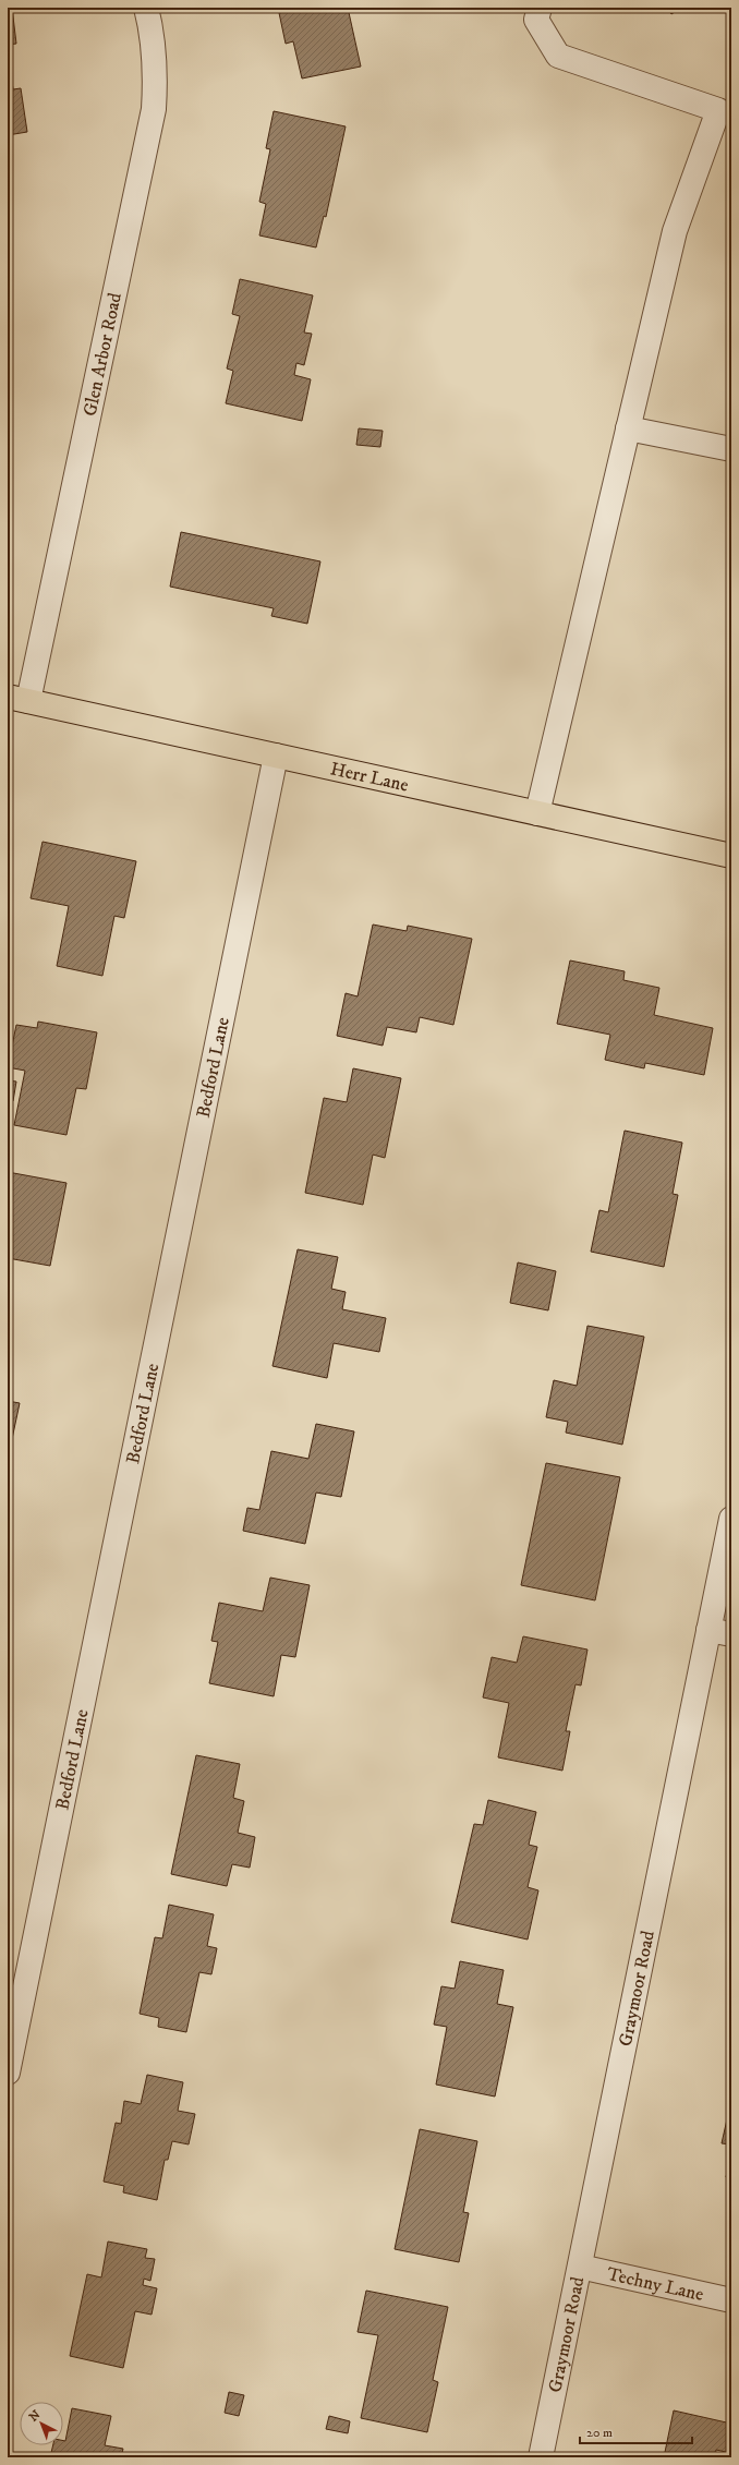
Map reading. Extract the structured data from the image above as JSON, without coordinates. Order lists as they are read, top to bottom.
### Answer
{
  "streets": {
    "main road": ["Herr Lane"],
    "street": [
      "Glen Arbor Road",
      "Bedford Lane",
      "Graymoor Road",
      "Techny Lane"
    ]
  },
  "crossings": [
    ["Glen Arbor Road", "Herr Lane"],
    ["Herr Lane", "Bedford Lane"],
    ["Graymoor Road", "Techny Lane"]
  ],
  "scale_bar": "20 m",
  "north": "top left"
}
